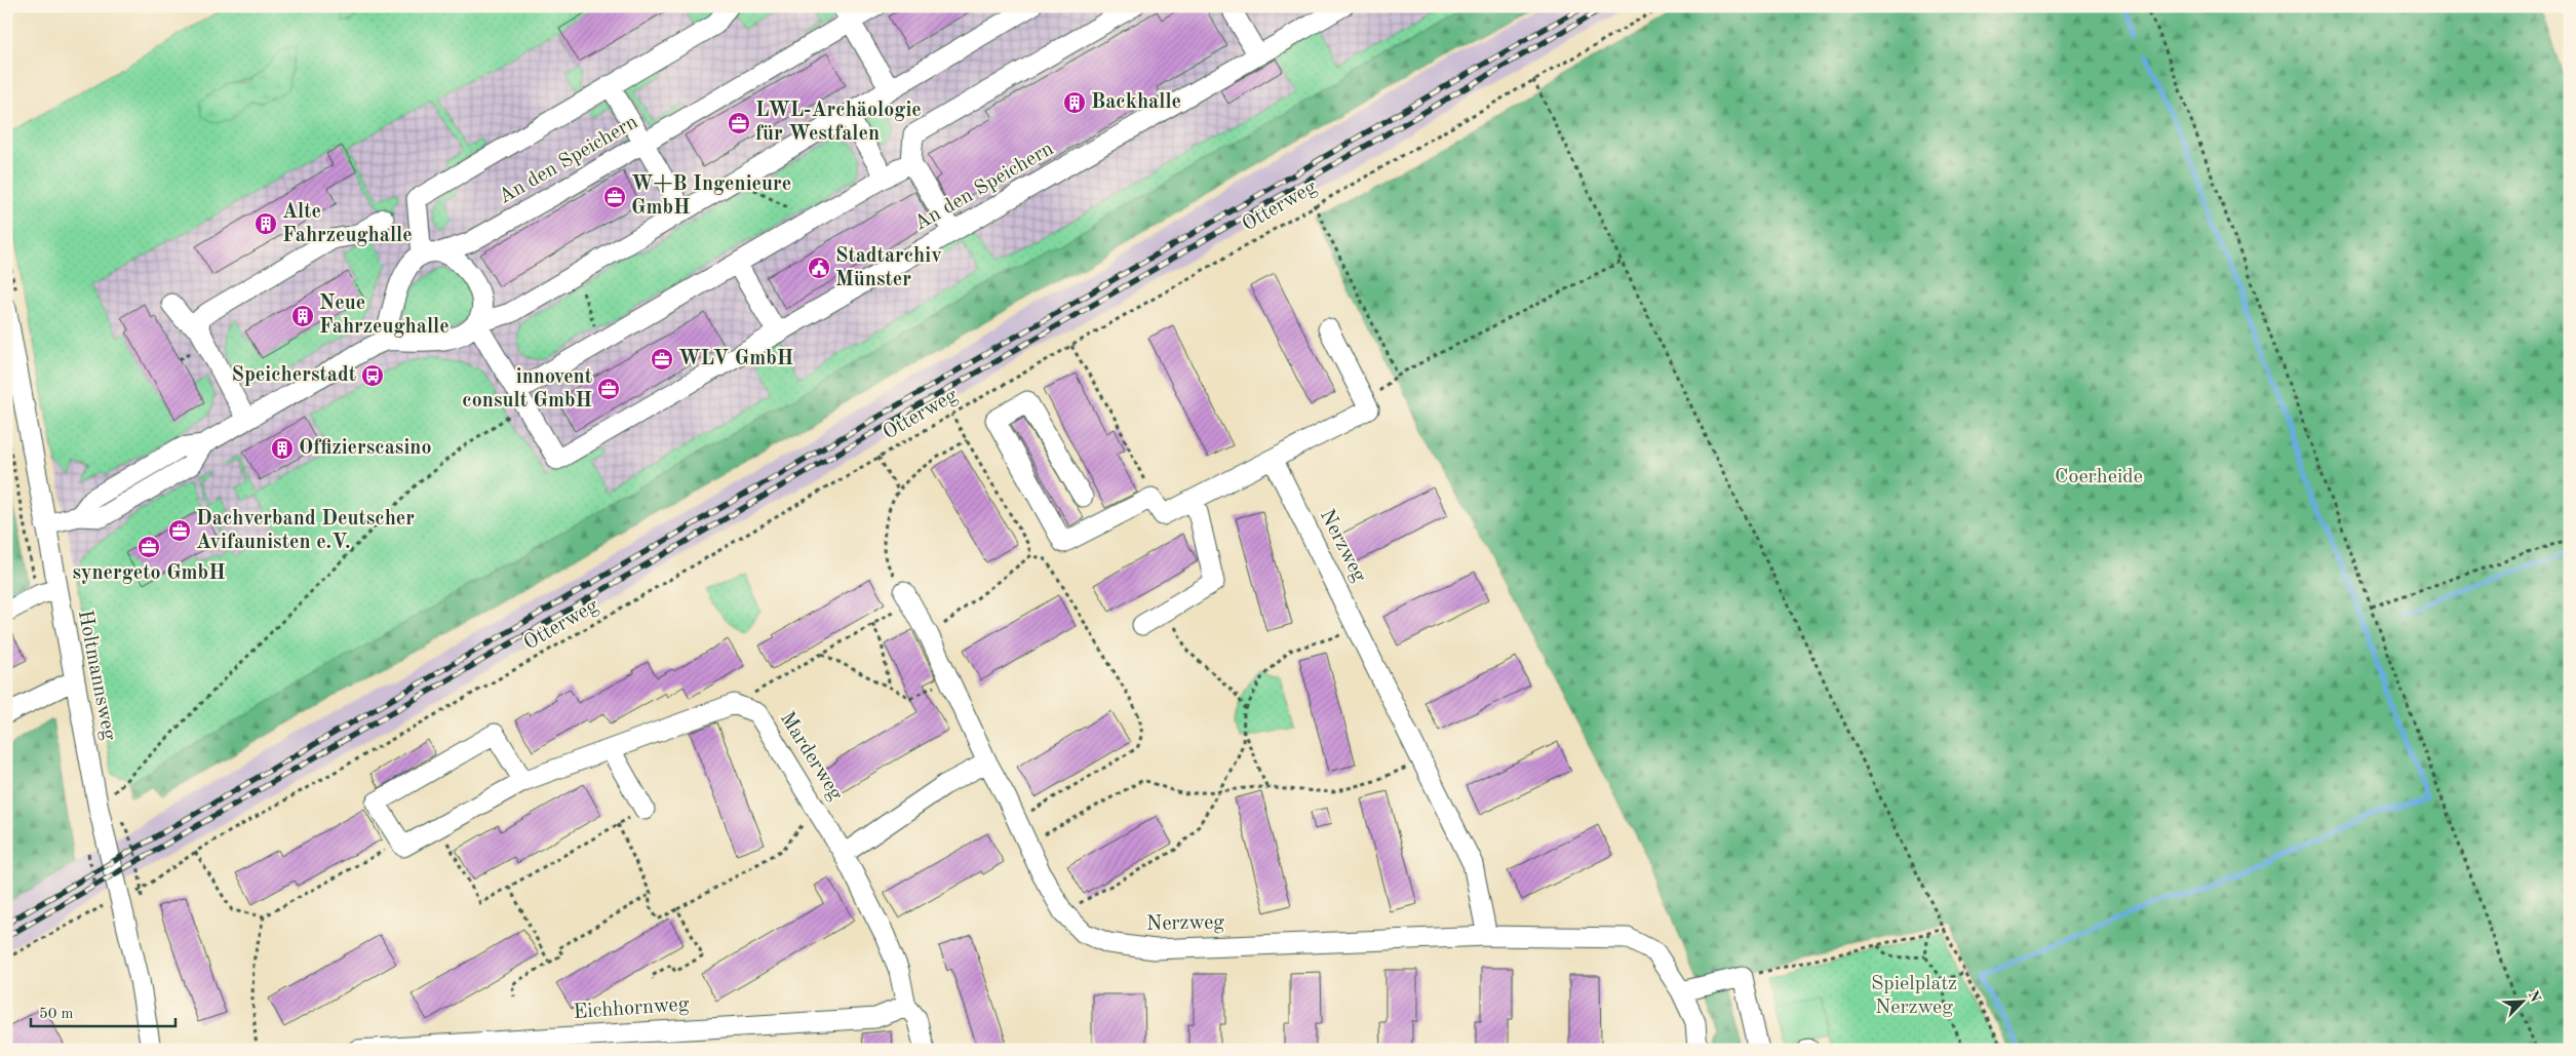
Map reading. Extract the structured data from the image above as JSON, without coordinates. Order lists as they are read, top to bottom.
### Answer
{
  "streets": {
    "street": [
      "An den Speichern",
      "Nerzweg",
      "Holtmannsweg",
      "Marderweg",
      "Eichhornweg"
    ],
    "path": ["Otterweg"]
  },
  "crossings": [
    ["Otterweg", "Holtmannsweg"],
    ["Marderweg", "Eichhornweg"]
  ],
  "parks": ["Coerheide", "Spielplatz Nerzweg"],
  "places": {
    "building": [
      "Backhalle",
      "Alte Fahrzeughalle",
      "Neue Fahrzeughalle",
      "Offizierscasino"
    ],
    "office": [
      "LWL-Archäologie für Westfalen",
      "W+B Ingenieure GmbH",
      "WLV GmbH",
      "innovent consult GmbH",
      "Dachverband Deutscher Avifaunisten e.V.",
      "synergeto GmbH"
    ],
    "public building": ["Stadtarchiv Münster"],
    "bus stop": ["Speicherstadt"]
  },
  "scale_bar": "50 m",
  "north": "top right"
}
